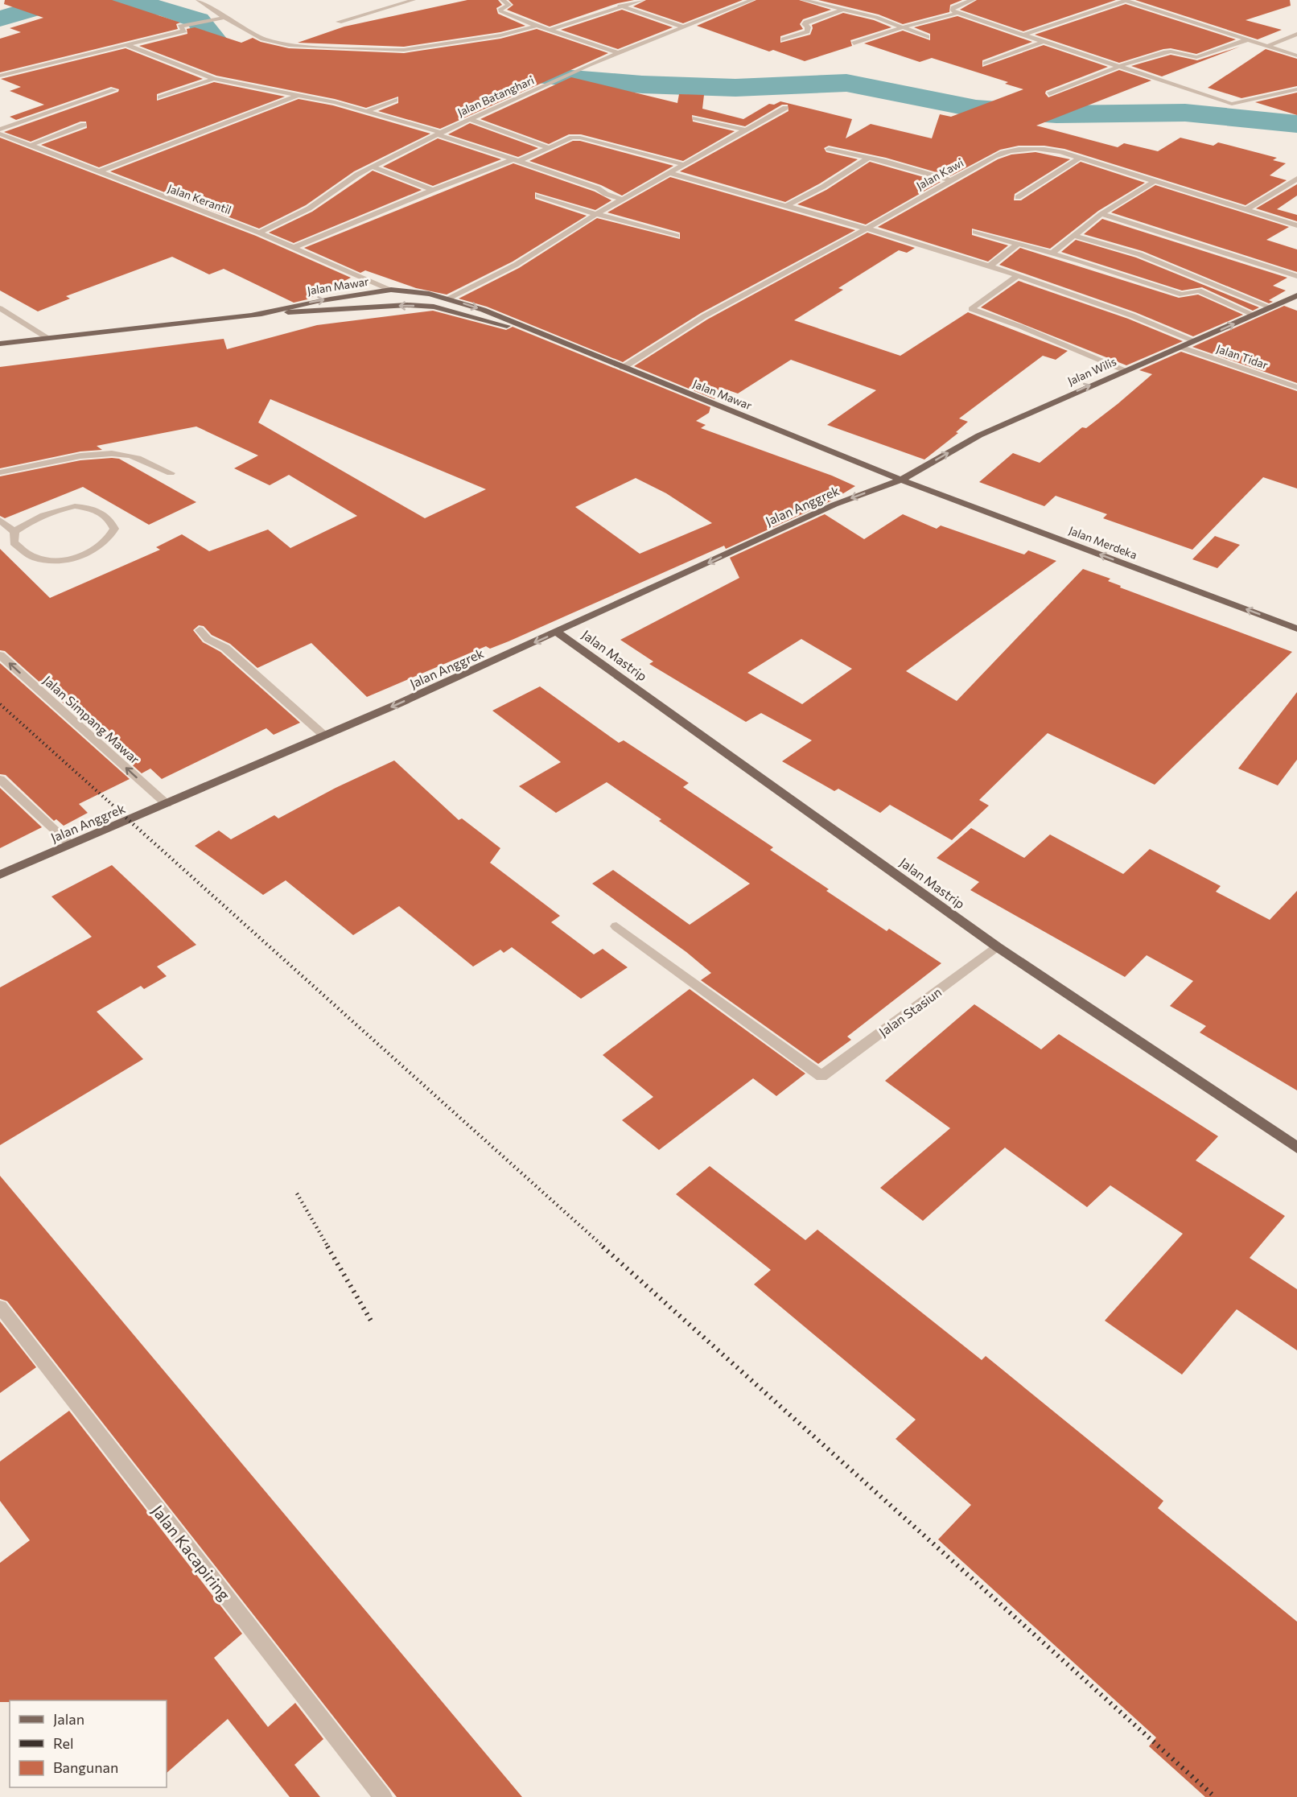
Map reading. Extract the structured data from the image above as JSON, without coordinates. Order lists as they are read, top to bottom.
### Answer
{
  "streets": {
    "main road": [
      "Jalan Mawar",
      "Jalan Wilis",
      "Jalan Anggrek",
      "Jalan Merdeka",
      "Jalan Mastrip"
    ],
    "street": [
      "Jalan Batanghari",
      "Jalan Kawi",
      "Jalan Kerantil",
      "Jalan Tidar",
      "Jalan Simpang Mawar",
      "Jalan Stasiun",
      "Jalan Kacapiring"
    ]
  },
  "crossings": [
    ["Jalan Batanghari", "Jalan Kerantil"],
    ["Jalan Kawi", "Jalan Mawar"],
    ["Jalan Kerantil", "Jalan Mawar"],
    ["Jalan Mawar", "Jalan Wilis"],
    ["Jalan Mawar", "Jalan Anggrek"],
    ["Jalan Mawar", "Jalan Merdeka"],
    ["Jalan Tidar", "Jalan Wilis"],
    ["Jalan Wilis", "Jalan Anggrek"],
    ["Jalan Wilis", "Jalan Merdeka"],
    ["Jalan Anggrek", "Jalan Merdeka"],
    ["Jalan Anggrek", "Jalan Mastrip"],
    ["Jalan Anggrek", "Jalan Simpang Mawar"],
    ["Jalan Mastrip", "Jalan Stasiun"]
  ],
  "one_way": ["Jalan Wilis", "Jalan Anggrek", "Jalan Merdeka"],
  "legend": ["Jalan", "Rel", "Bangunan"]
}
